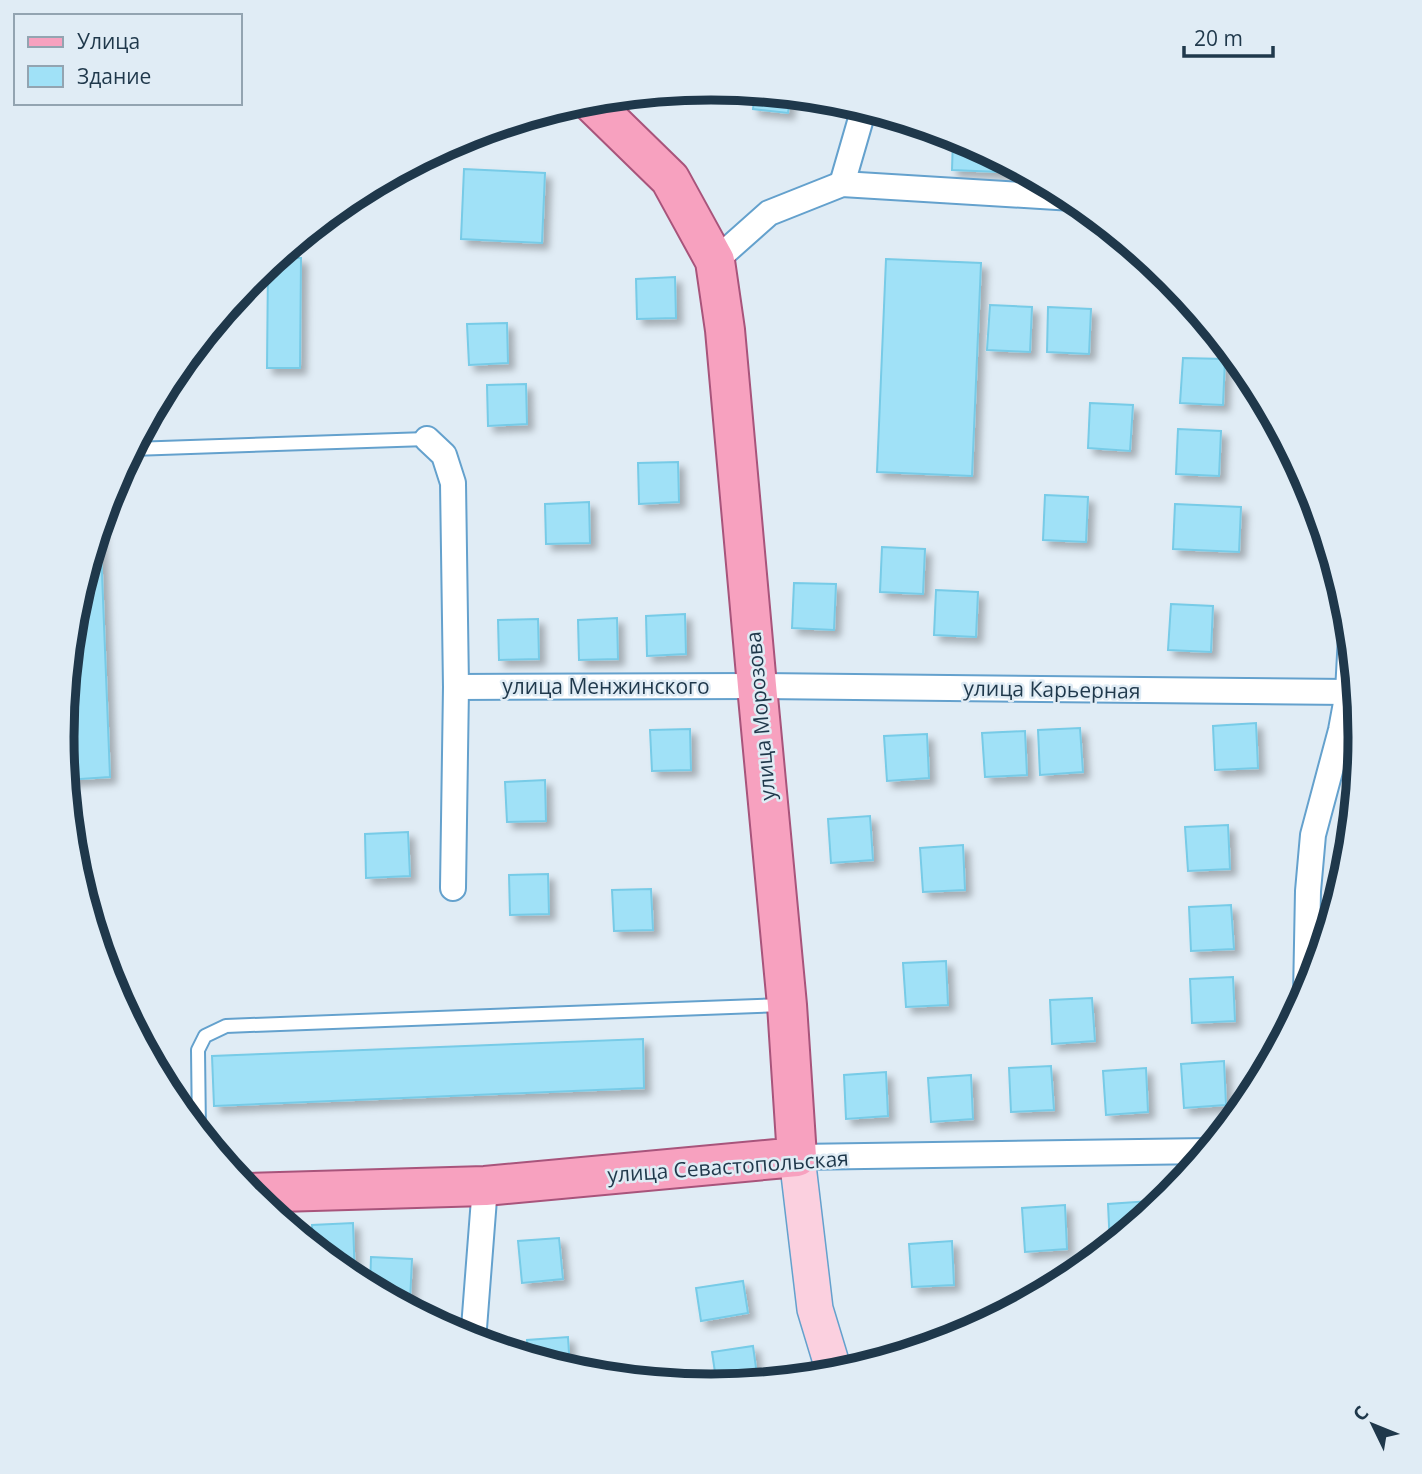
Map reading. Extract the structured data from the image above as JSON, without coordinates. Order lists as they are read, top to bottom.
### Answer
{
  "streets": {
    "main road": ["улица Морозова", "улица Севастопольская"],
    "street": ["улица Менжинского", "улица Карьерная"]
  },
  "crossings": [
    ["улица Менжинского", "улица Карьерная"],
    ["улица Менжинского", "улица Морозова"],
    ["улица Карьерная", "улица Морозова"],
    ["улица Морозова", "улица Севастопольская"]
  ],
  "legend": ["Улица", "Здание"],
  "scale_bar": "20 m",
  "north": "top left"
}
